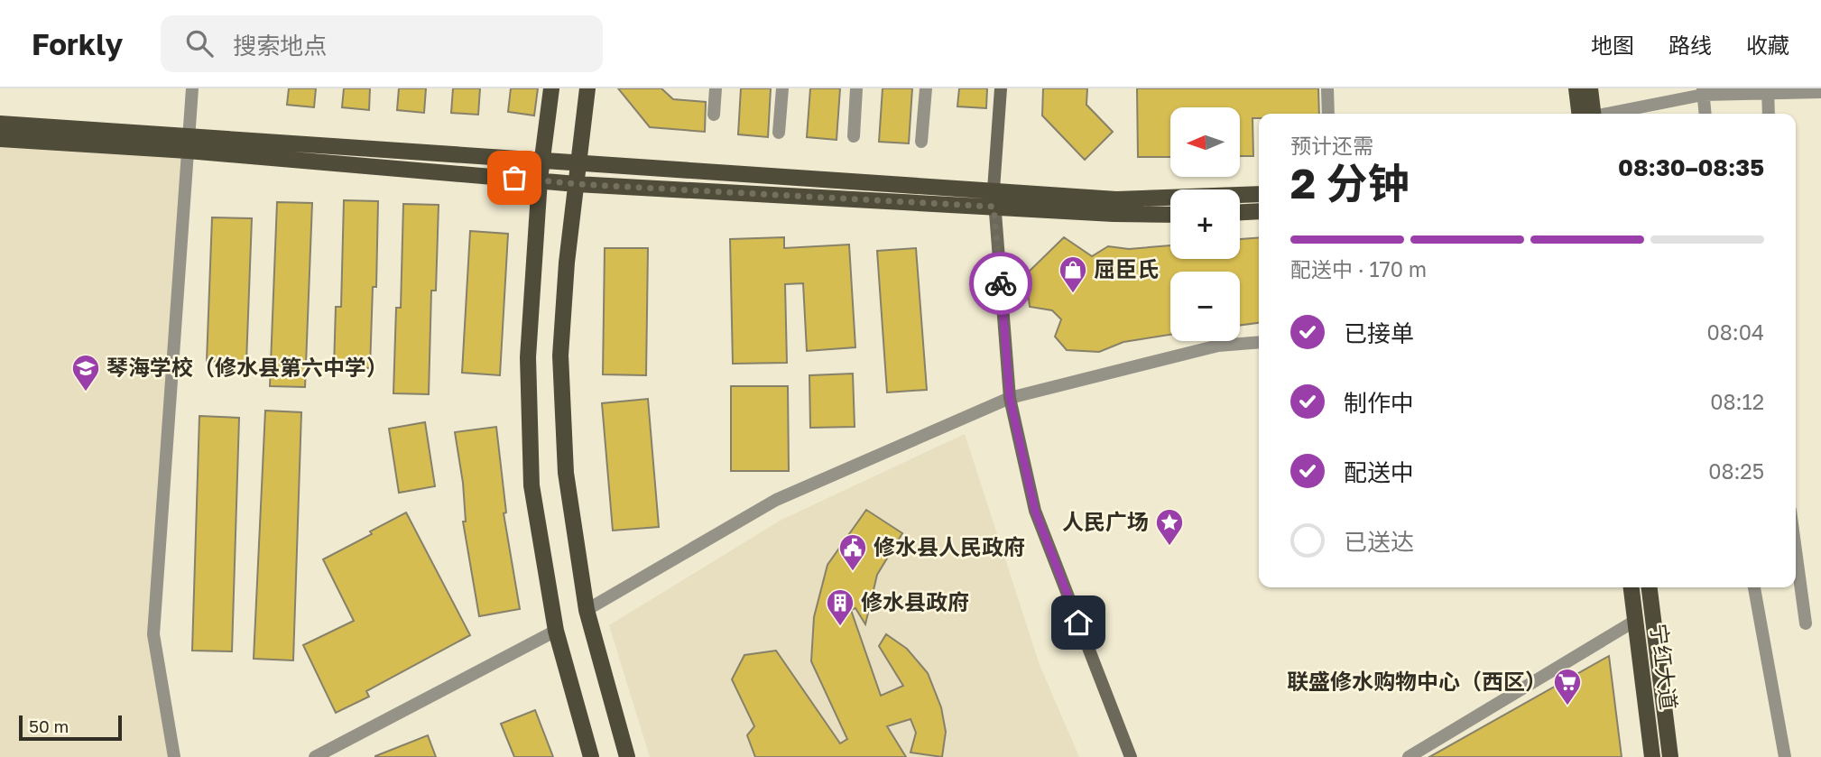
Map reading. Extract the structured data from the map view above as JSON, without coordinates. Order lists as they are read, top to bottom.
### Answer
{
  "streets": {
    "main road": ["宁红大道"]
  },
  "places": {
    "shop": ["屈臣氏"],
    "school or university": ["琴海学校（修水县第六中学）"],
    "place": ["人民广场"],
    "public building": ["修水县人民政府"],
    "building": ["修水县政府"],
    "supermarket": ["联盛修水购物中心（西区）"]
  },
  "scale_bar": "50 m",
  "north": "left",
  "page": {
    "header": "Forkly",
    "search": "搜索地点",
    "nav": ["地图", "路线", "收藏"],
    "map_buttons": ["+", "−"],
    "heading": ["2 分钟", "预计还需", "08:30–08:35"],
    "bar": "配送中 · 170 m",
    "list": [
      ["已接单", "08:04"],
      ["制作中", "08:12"],
      ["配送中", "08:25"],
      "已送达"
    ],
    "scale": "50 m"
  }
}
